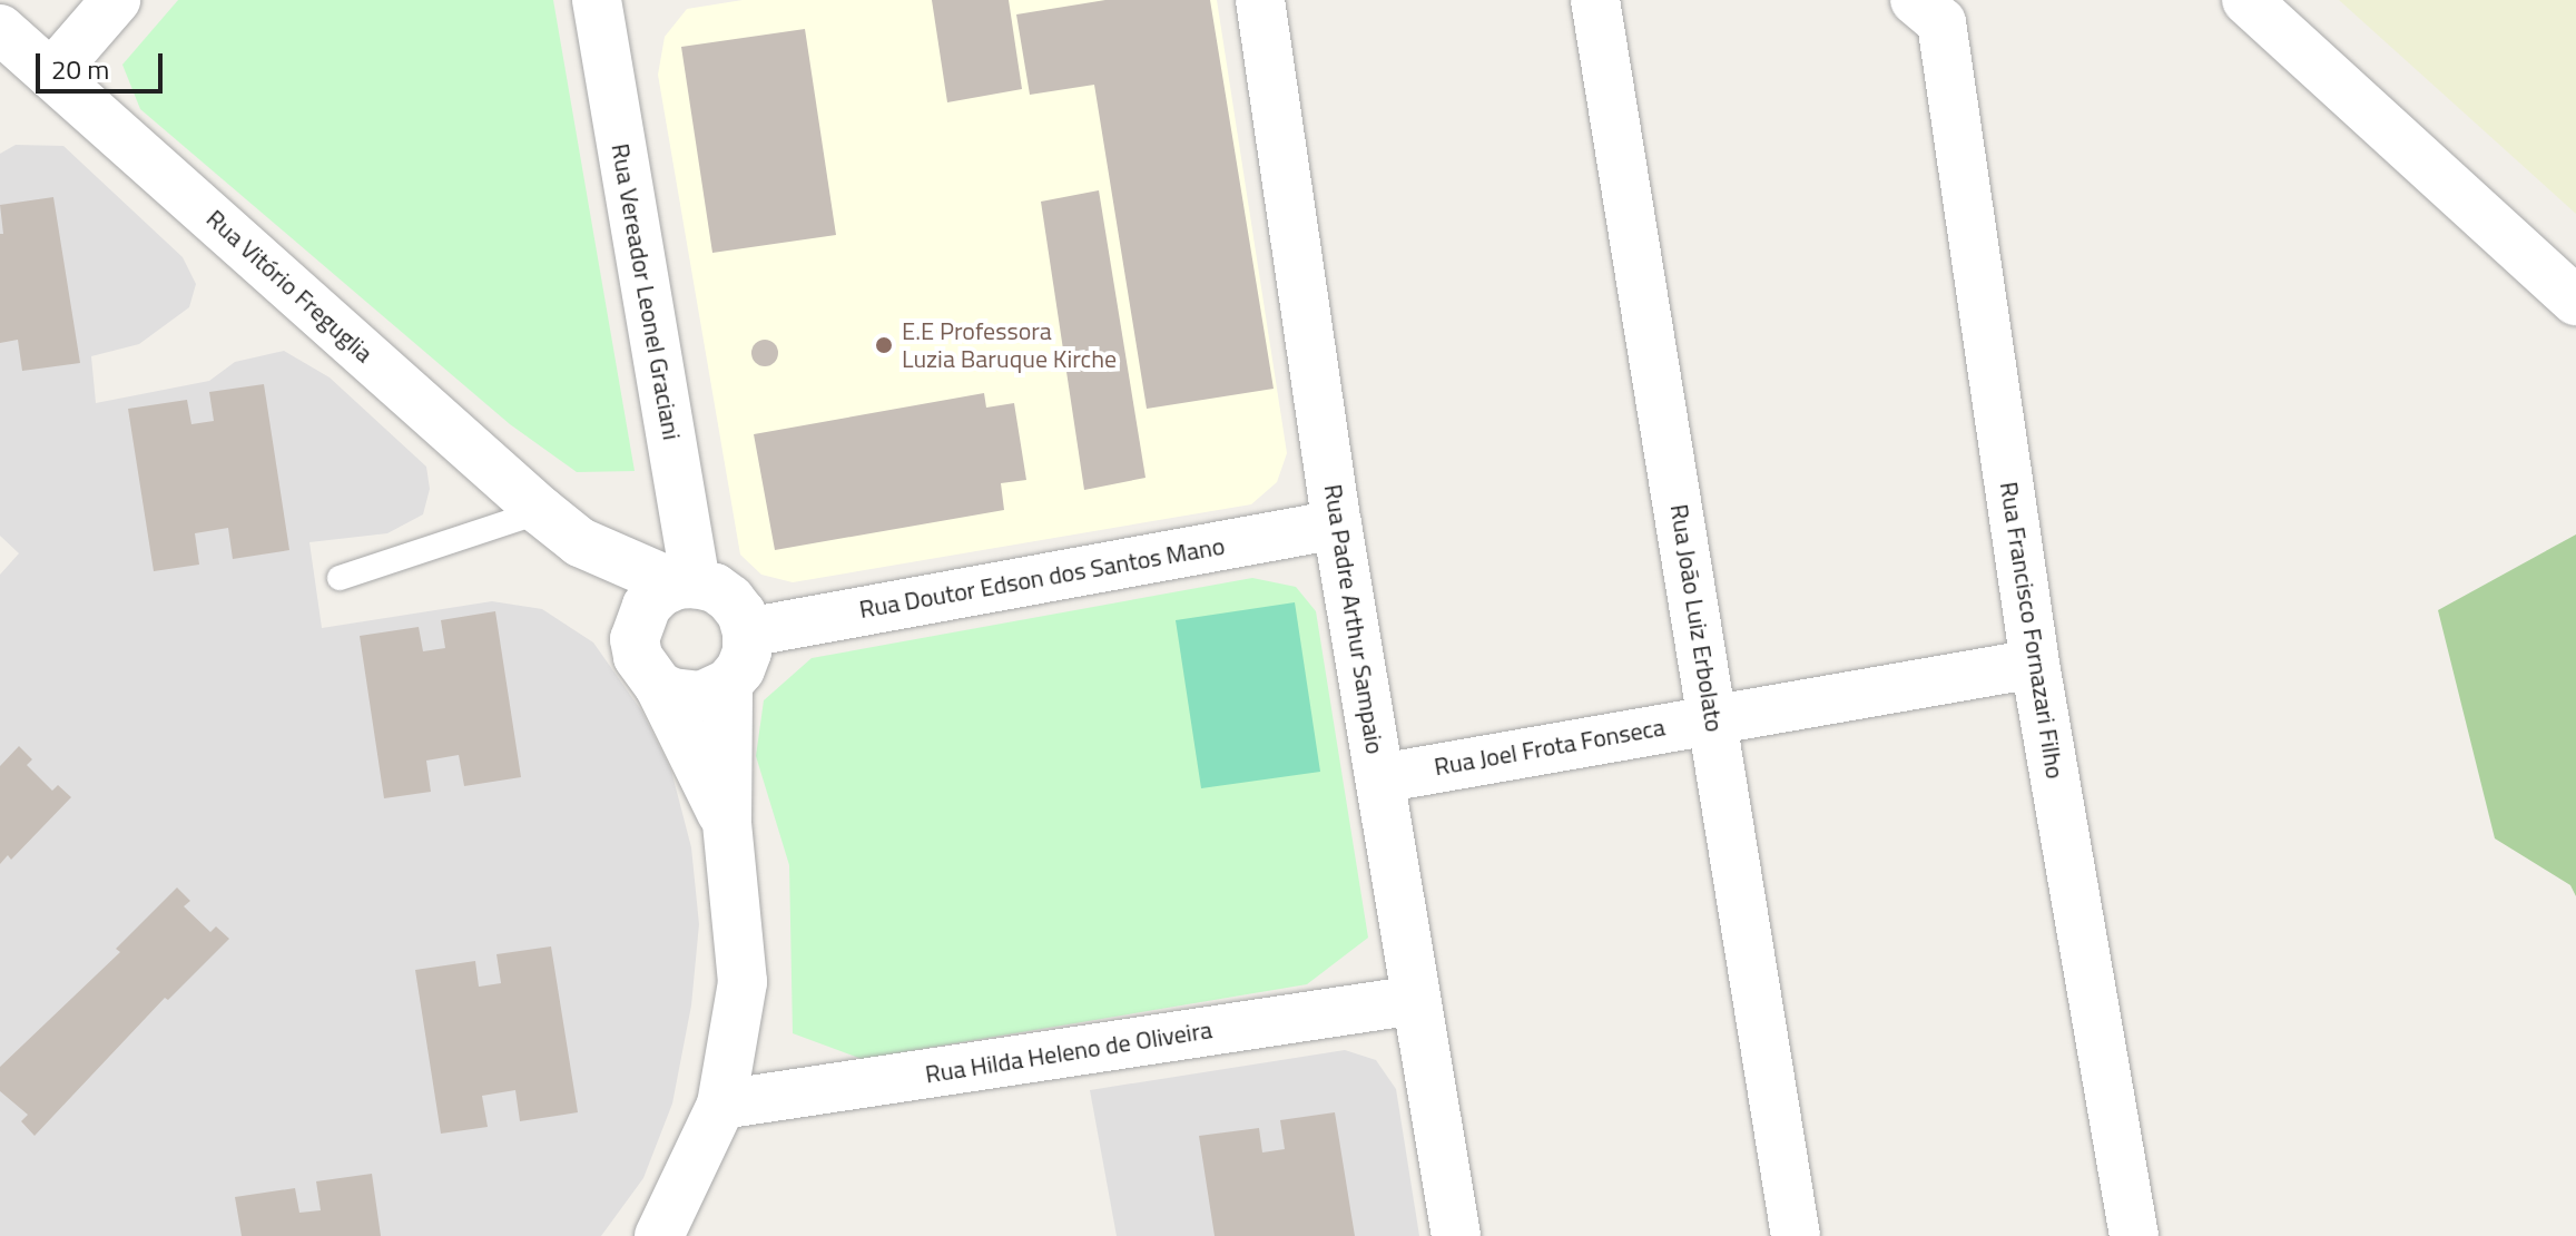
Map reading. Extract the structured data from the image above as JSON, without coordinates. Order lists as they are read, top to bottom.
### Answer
{
  "streets": {
    "street": [
      "Rua Vitório Freguglia",
      "Rua Vereador Leonel Graciani",
      "Rua Doutor Edson dos Santos Mano",
      "Rua João Luiz Erbolato",
      "Rua Padre Arthur Sampaio",
      "Rua Francisco Fornazari Filho",
      "Rua Joel Frota Fonseca",
      "Rua Hilda Heleno de Oliveira"
    ]
  },
  "crossings": [
    ["Rua Vitório Freguglia", "Rua Vereador Leonel Graciani"],
    ["Rua Vitório Freguglia", "Rua Doutor Edson dos Santos Mano"],
    ["Rua Vereador Leonel Graciani", "Rua Doutor Edson dos Santos Mano"],
    ["Rua Doutor Edson dos Santos Mano", "Rua Padre Arthur Sampaio"],
    ["Rua João Luiz Erbolato", "Rua Joel Frota Fonseca"],
    ["Rua Padre Arthur Sampaio", "Rua Joel Frota Fonseca"],
    ["Rua Padre Arthur Sampaio", "Rua Hilda Heleno de Oliveira"],
    ["Rua Francisco Fornazari Filho", "Rua Joel Frota Fonseca"]
  ],
  "places": ["E.E Professora Luzia Baruque Kirche"],
  "scale_bar": "20 m"
}
